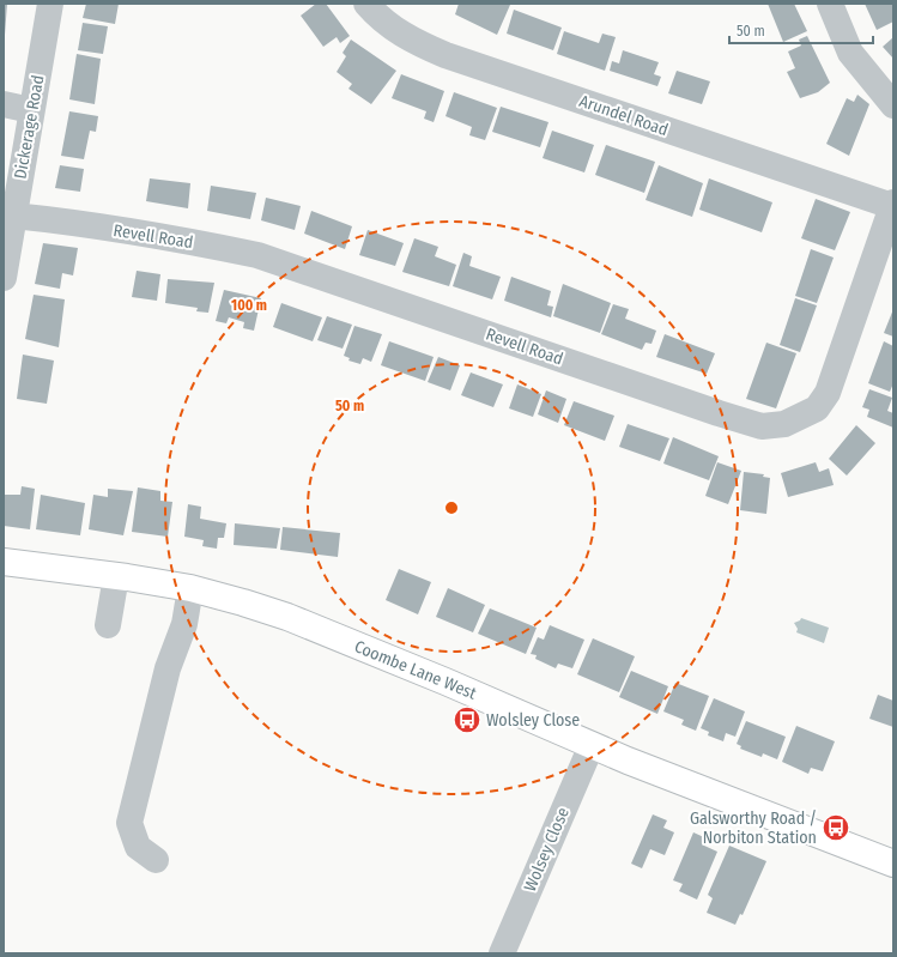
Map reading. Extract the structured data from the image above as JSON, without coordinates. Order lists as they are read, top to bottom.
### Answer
{
  "streets": {
    "main road": ["Coombe Lane West"],
    "street": [
      "Arundel Road",
      "Dickerage Road",
      "Revell Road",
      "Wolsey Close"
    ]
  },
  "crossings": [
    ["Arundel Road", "Revell Road"],
    ["Dickerage Road", "Revell Road"],
    ["Coombe Lane West", "Wolsey Close"]
  ],
  "places": {
    "bus stop": ["Wolsley Close", "Galsworthy Road / Norbiton Station"]
  },
  "scale_bar": "50 m",
  "rings": ["100 m", "50 m"]
}
